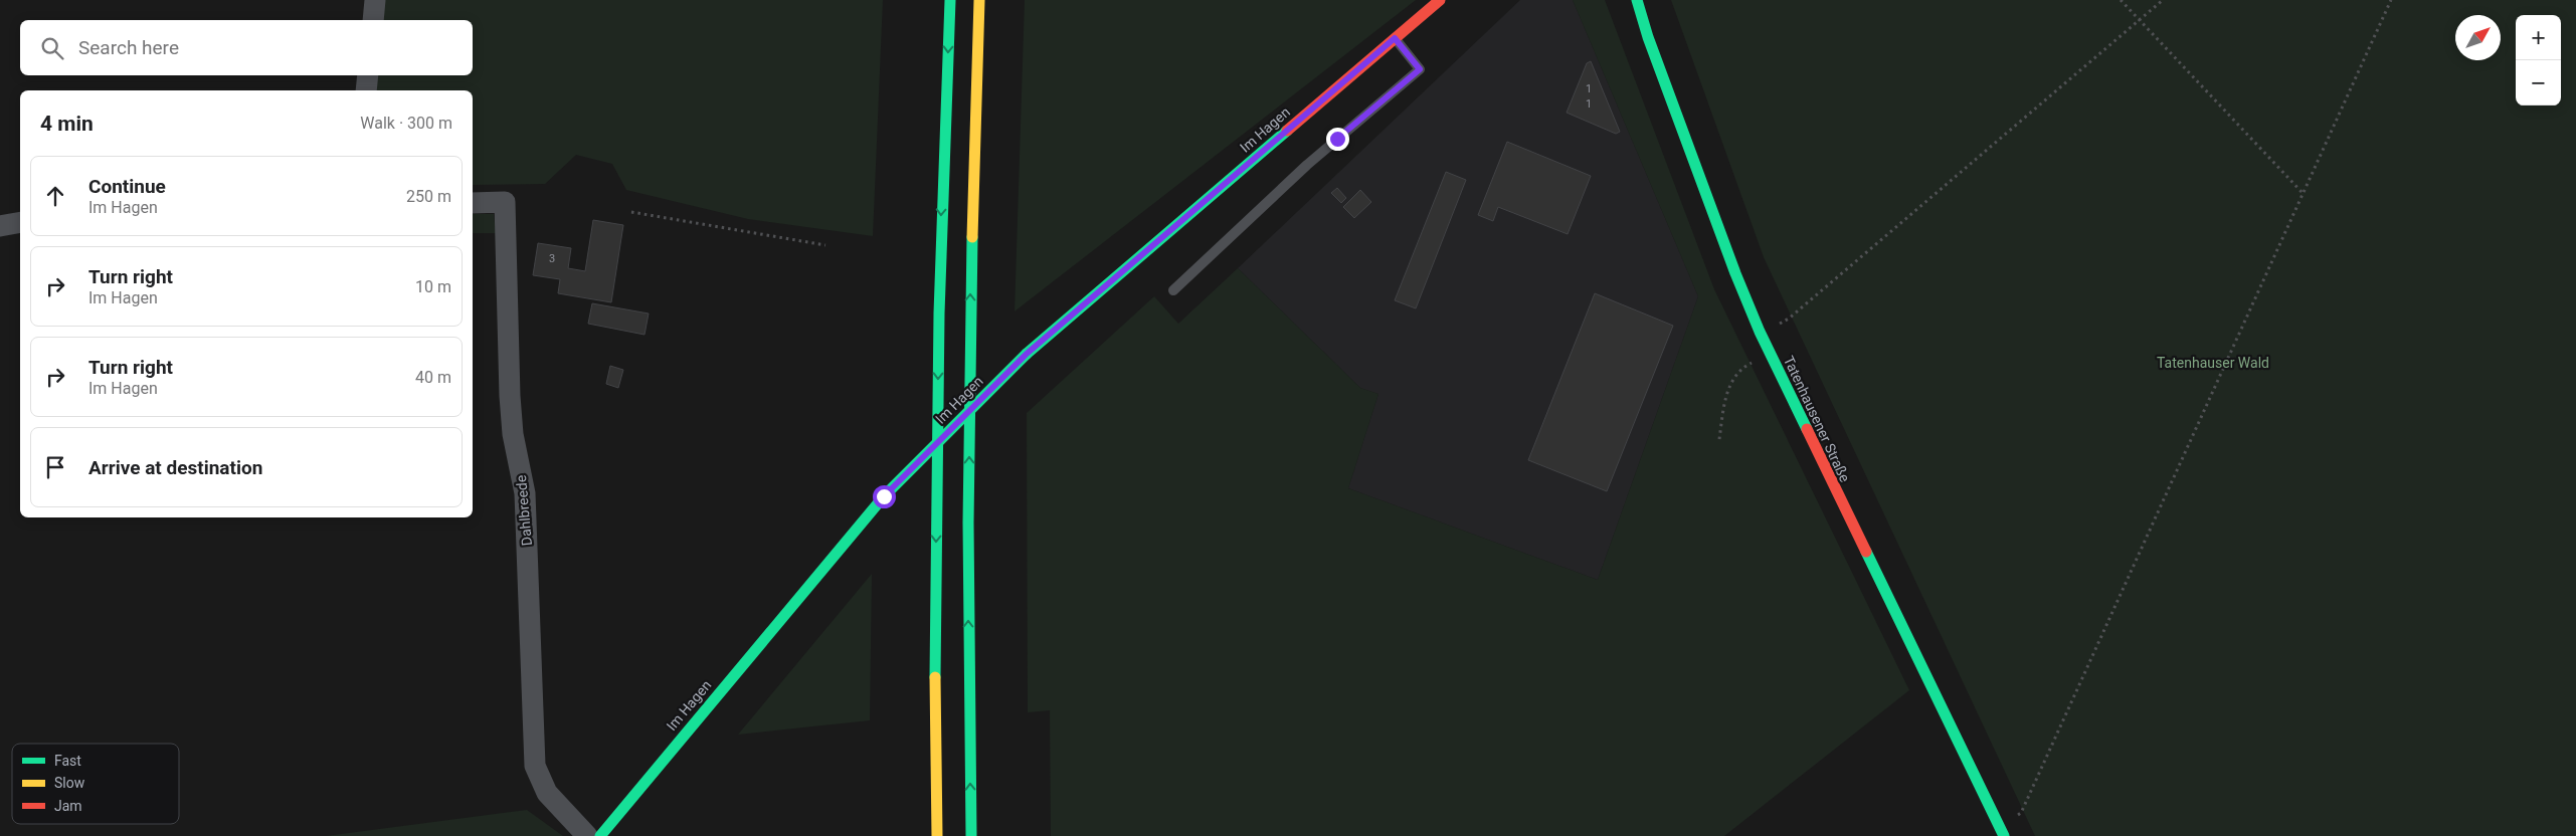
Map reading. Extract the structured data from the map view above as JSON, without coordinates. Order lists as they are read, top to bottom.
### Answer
{
  "streets": {
    "main road": ["Im Hagen", "Tatenhausener Straße"],
    "street": ["Dahlbreede"]
  },
  "parks": ["Tatenhauser Wald"],
  "house_numbers": ["1", "1", "3"],
  "legend": ["Fast", "Slow", "Jam"],
  "north": "top right",
  "page": {
    "map_buttons": ["+", "−"],
    "search": "Search here",
    "heading": ["4 min", "Walk · 300 m"],
    "list": [
      ["Continue", "Im Hagen", "250 m"],
      ["Turn right", "Im Hagen", "10 m"],
      ["Turn right", "Im Hagen", "40 m"],
      "Arrive at destination"
    ]
  }
}
